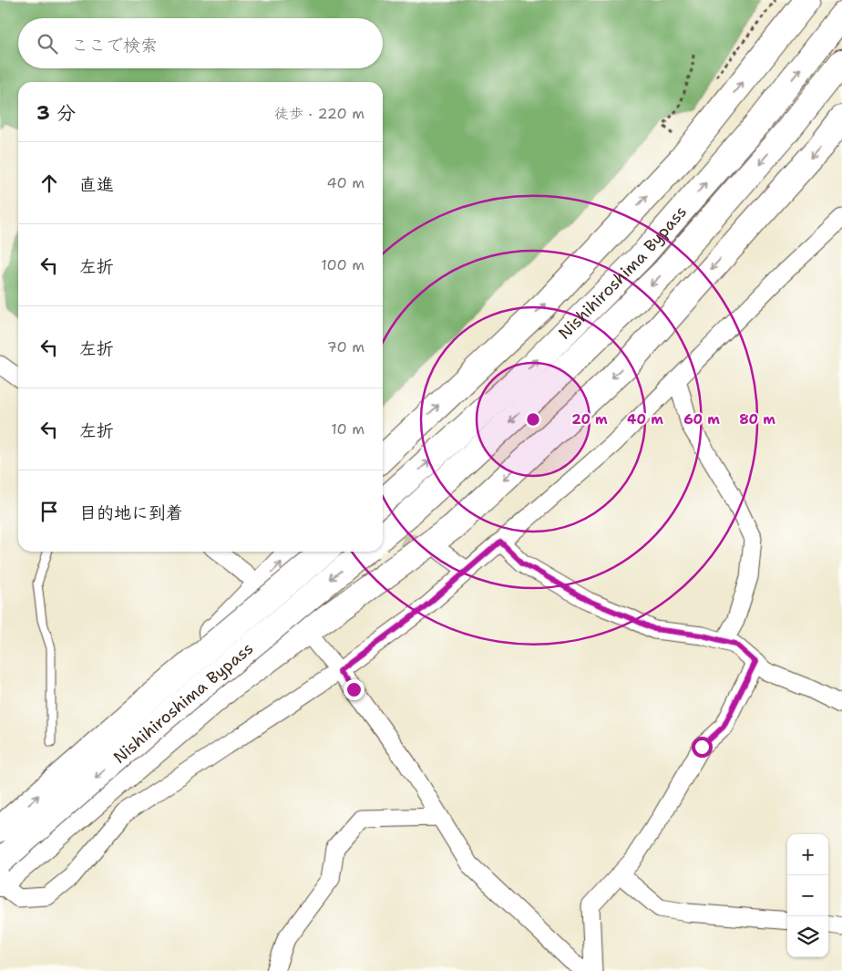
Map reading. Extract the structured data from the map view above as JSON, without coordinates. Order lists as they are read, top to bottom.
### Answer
{
  "streets": {
    "highway": ["Nishihiroshima Bypass"]
  },
  "page": {
    "search": "ここで検索",
    "heading": ["3 分", "徒歩 · 220 m"],
    "list": [
      ["直進", "40 m"],
      ["左折", "100 m"],
      ["左折", "70 m"],
      ["左折", "10 m"],
      "目的地に到着"
    ],
    "map_buttons": ["+", "−"]
  },
  "rings": [
    "20 m",
    "40 m",
    "60 m",
    "80 m"
  ]
}
